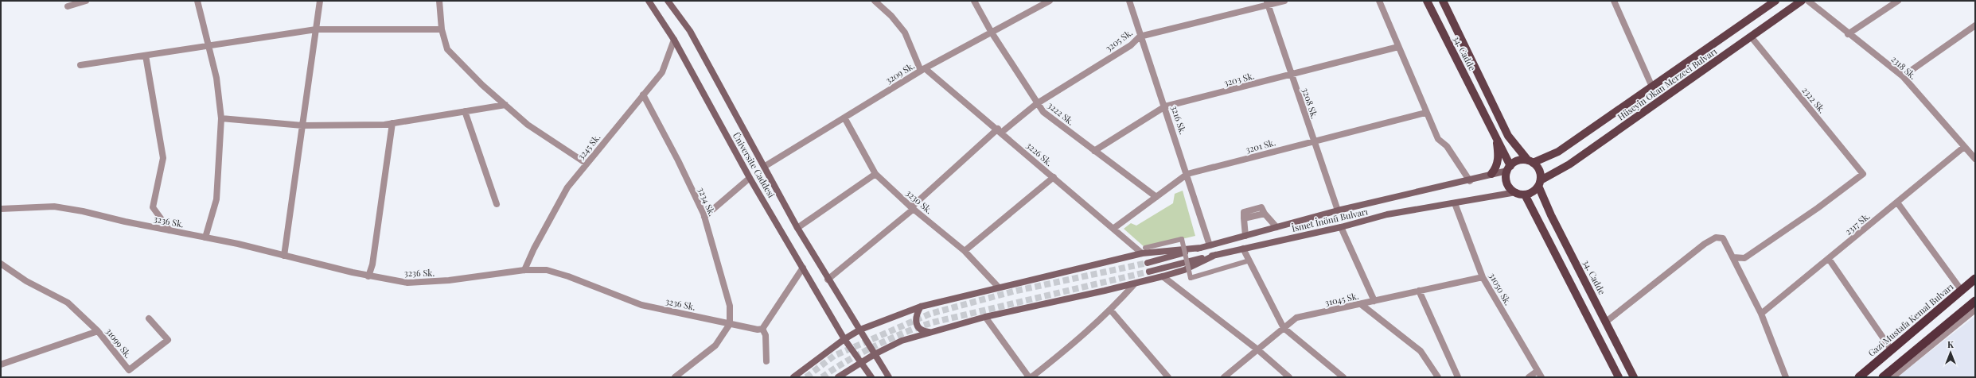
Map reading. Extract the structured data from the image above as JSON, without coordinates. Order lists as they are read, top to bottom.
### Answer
{
  "streets": {
    "highway": ["Gazi Mustafa Kemal Bulvarı"],
    "main road": [
      "34. Cadde",
      "Hüseyin Okan Merzeci Bulvarı",
      "Üniversite Caddesi",
      "İsmet İnönü Bulvarı"
    ],
    "street": [
      "3205 Sk.",
      "2318 Sk.",
      "3209 Sk.",
      "3203 Sk.",
      "2322 Sk.",
      "3208 Sk.",
      "3222 Sk.",
      "3216 Sk.",
      "3201 Sk.",
      "3245 Sk.",
      "3226 Sk.",
      "3234 Sk.",
      "3230 Sk.",
      "3236 Sk.",
      "2317 Sk.",
      "31050 Sk.",
      "31045 Sk.",
      "31099 Sk."
    ]
  },
  "crossings": [
    ["3205 Sk.", "3208 Sk."],
    ["3205 Sk.", "3222 Sk."],
    ["3205 Sk.", "3216 Sk."],
    ["3205 Sk.", "3226 Sk."],
    ["3205 Sk.", "Üniversite Caddesi"],
    ["3205 Sk.", "3230 Sk."],
    ["34. Cadde", "Hüseyin Okan Merzeci Bulvarı"],
    ["34. Cadde", "İsmet İnönü Bulvarı"],
    ["2318 Sk.", "2317 Sk."],
    ["3209 Sk.", "3222 Sk."],
    ["3209 Sk.", "3226 Sk."],
    ["3209 Sk.", "Üniversite Caddesi"],
    ["3209 Sk.", "3230 Sk."],
    ["3203 Sk.", "3208 Sk."],
    ["3203 Sk.", "3222 Sk."],
    ["3203 Sk.", "3216 Sk."],
    ["Hüseyin Okan Merzeci Bulvarı", "2322 Sk."],
    ["Hüseyin Okan Merzeci Bulvarı", "İsmet İnönü Bulvarı"],
    ["3208 Sk.", "3201 Sk."],
    ["3208 Sk.", "İsmet İnönü Bulvarı"],
    ["3222 Sk.", "3201 Sk."],
    ["3216 Sk.", "3201 Sk."],
    ["3216 Sk.", "İsmet İnönü Bulvarı"],
    ["3201 Sk.", "3226 Sk."],
    ["3245 Sk.", "Üniversite Caddesi"],
    ["3245 Sk.", "3234 Sk."],
    ["3245 Sk.", "3236 Sk."],
    ["3234 Sk.", "3236 Sk."],
    ["İsmet İnönü Bulvarı", "31050 Sk."],
    ["31050 Sk.", "31045 Sk."]
  ],
  "north": "top"
}
